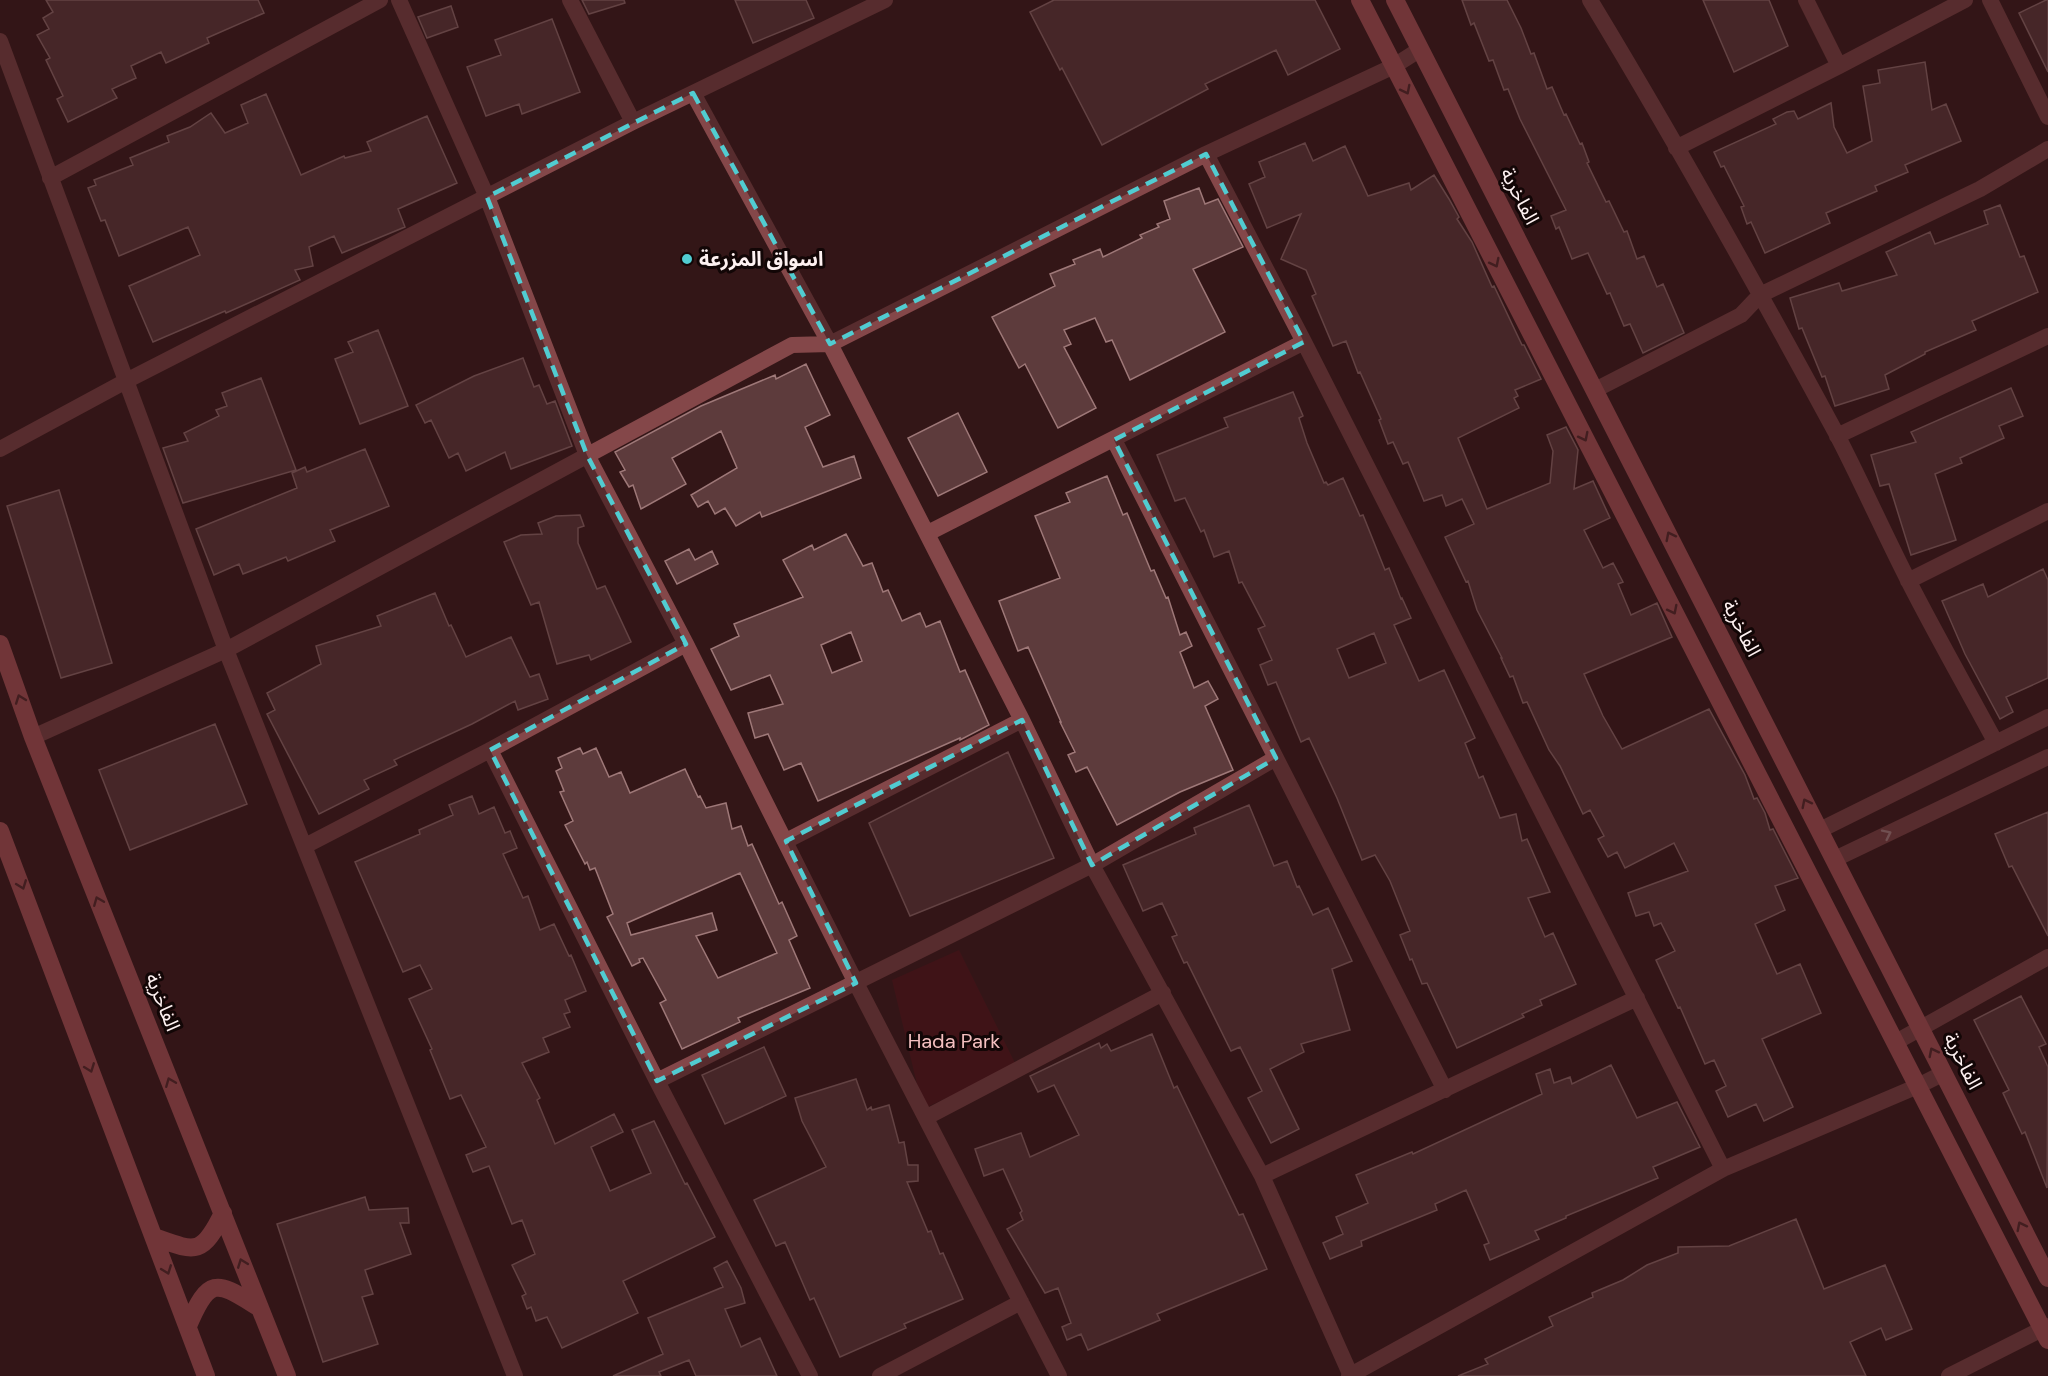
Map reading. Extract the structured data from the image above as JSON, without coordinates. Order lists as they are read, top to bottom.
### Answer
{
  "streets": {
    "street": ["الفاخرية"]
  },
  "parks": ["Hada Park"],
  "places": ["اسواق المزرعة"]
}
